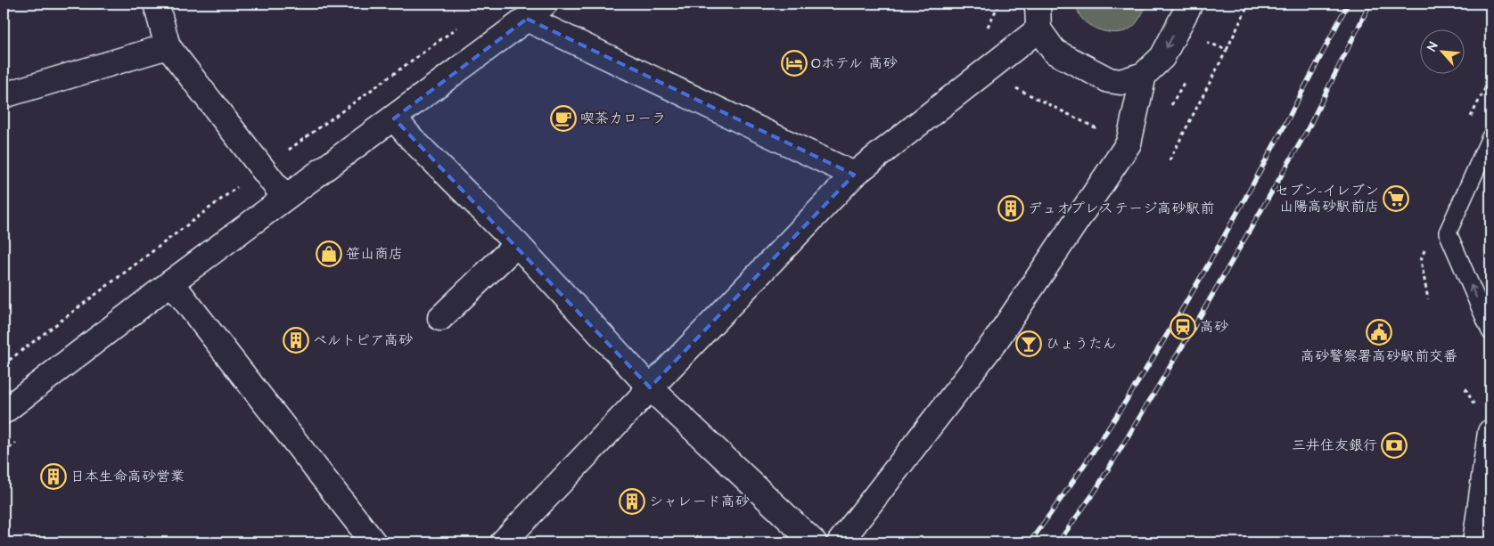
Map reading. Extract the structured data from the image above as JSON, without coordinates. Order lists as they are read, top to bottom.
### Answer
{
  "places": {
    "hotel": ["Oホテル 高砂"],
    "cafe": ["喫茶カローラ"],
    "supermarket": ["セブン-イレブン 山陽高砂駅前店"],
    "building": [
      "デュオプレステージ高砂駅前",
      "ベルトピア高砂",
      "日本生命高砂営業",
      "シャレード高砂"
    ],
    "shop": ["笹山商店"],
    "station": ["高砂"],
    "public building": ["高砂警察署高砂駅前交番"],
    "bar": ["ひょうたん"],
    "bank": ["三井住友銀行"]
  },
  "north": "top left"
}
